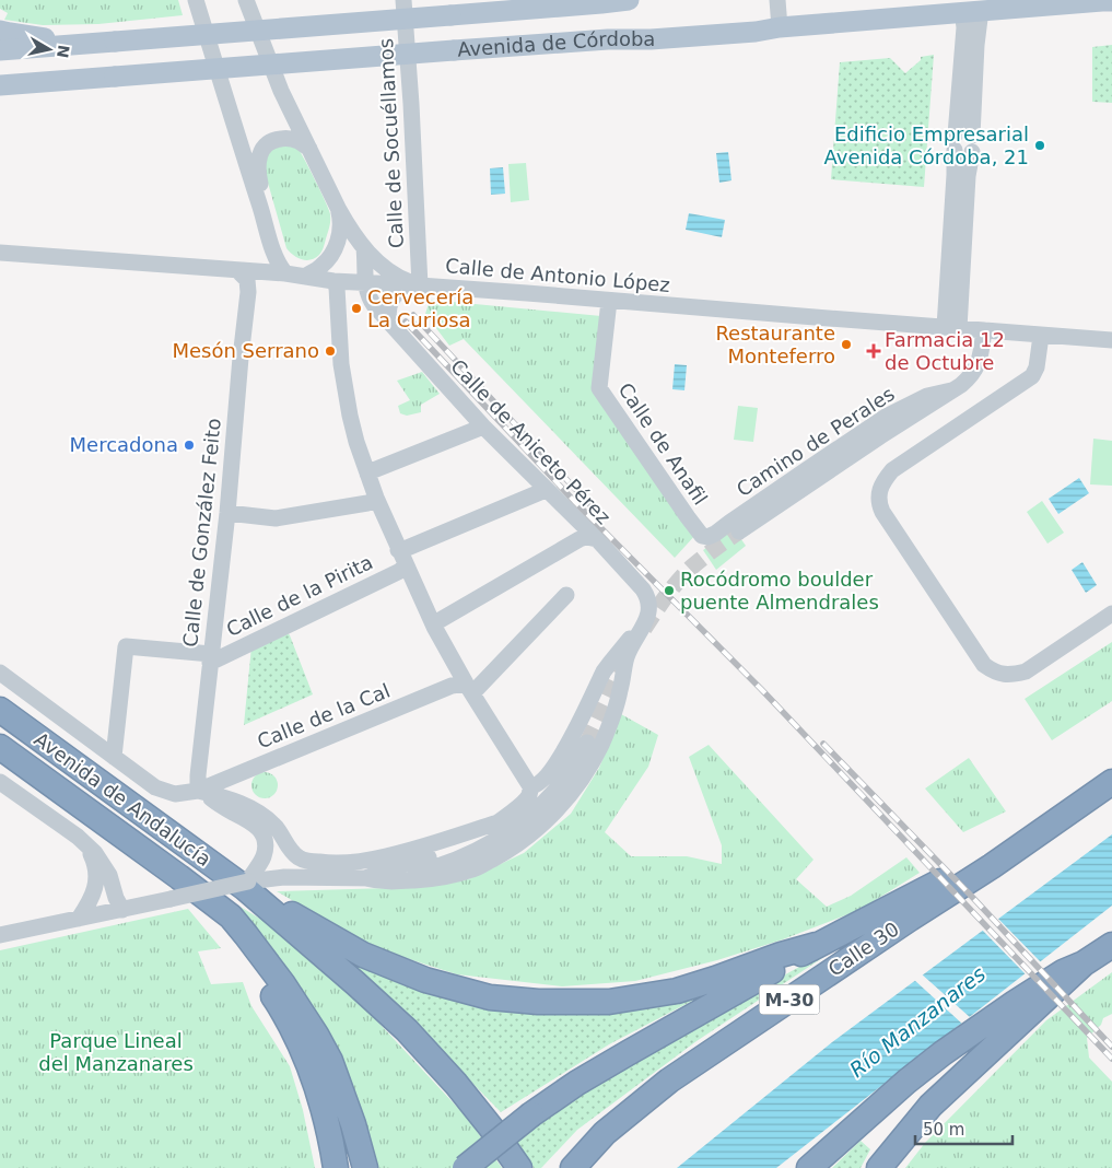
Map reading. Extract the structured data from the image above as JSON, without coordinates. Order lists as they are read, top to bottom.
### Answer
{
  "streets": {
    "highway": ["Avenida de Andalucía", "Calle 30", "M-30"],
    "main road": ["Avenida de Córdoba"],
    "street": [
      "Calle de Socuéllamos",
      "Calle de Antonio López",
      "Calle de Aniceto Pérez",
      "Camino de Perales",
      "Calle de Anafil",
      "Calle de González Feito",
      "Calle de la Pirita",
      "Calle de la Cal"
    ]
  },
  "crossings": [
    ["Calle de Socuéllamos", "Calle de Antonio López"],
    ["Calle de Antonio López", "Calle de Aniceto Pérez"],
    ["Calle de Antonio López", "Camino de Perales"],
    ["Calle de Antonio López", "Calle de Anafil"],
    ["Calle de Antonio López", "Calle de González Feito"],
    ["Calle de Aniceto Pérez", "Calle de la Pirita"],
    ["Camino de Perales", "Calle de Anafil"],
    ["Calle de González Feito", "Calle de la Pirita"],
    ["Calle de González Feito", "Calle de la Cal"]
  ],
  "water": ["Río Manzanares"],
  "parks": ["Parque Lineal del Manzanares"],
  "places": {
    "other": [
      "Edificio Empresarial Avenida Córdoba, 21",
      "Cervecería La Curiosa",
      "Restaurante Monteferro",
      "Mesón Serrano",
      "Mercadona",
      "Rocódromo boulder puente Almendrales"
    ],
    "health": ["Farmacia 12 de Octubre"]
  },
  "scale_bar": "50 m",
  "north": "right"
}
